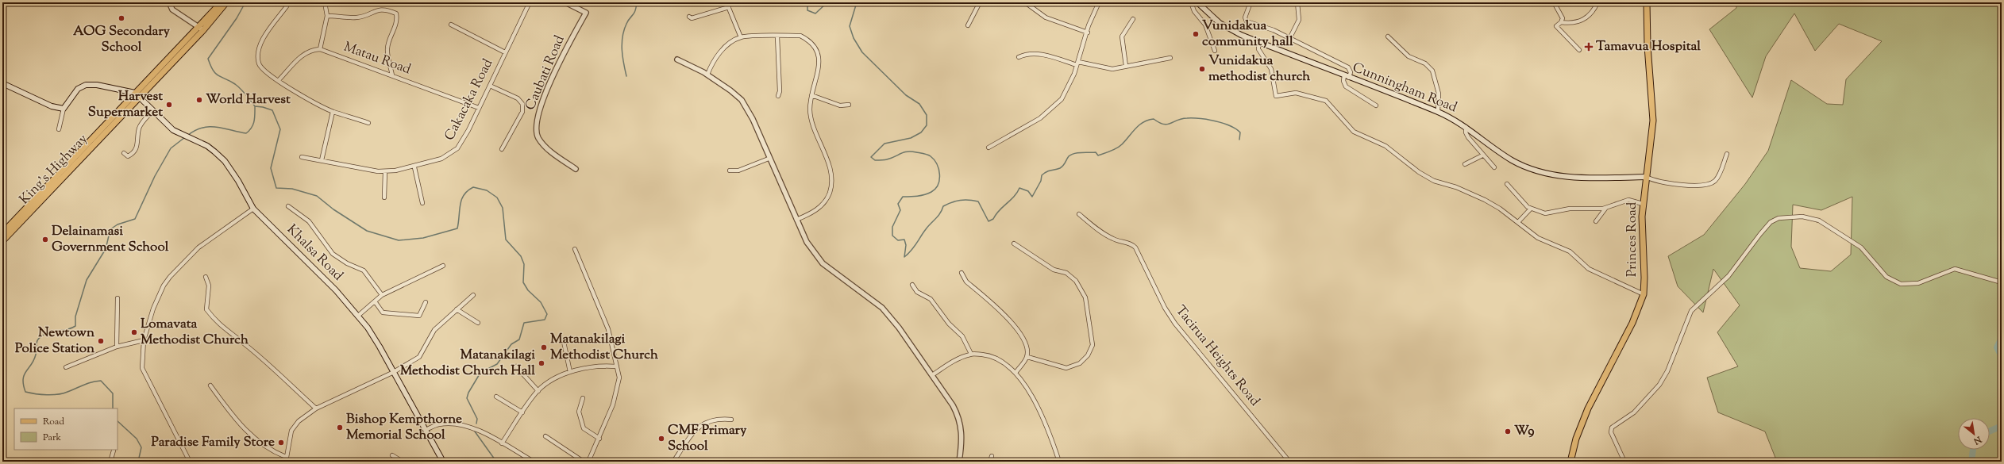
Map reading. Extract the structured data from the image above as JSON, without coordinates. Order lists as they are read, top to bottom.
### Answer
{
  "streets": {
    "main road": [
      "Cunningham Road",
      "King's Highway",
      "Princes Road",
      "Khalsa Road"
    ],
    "street": [
      "Matau Road",
      "Caubati Road",
      "Cakacaka Road",
      "Tacirua Heights Road"
    ]
  },
  "crossings": [
    ["Matau Road", "Cakacaka Road"],
    ["Cunningham Road", "Princes Road"],
    ["King's Highway", "Khalsa Road"]
  ],
  "places": {
    "other": [
      "AOG Secondary School",
      "Vunidakua community hall",
      "Vunidakua methodist church",
      "World Harvest",
      "Harvest Supermarket",
      "Delainamasi Government School",
      "Lomavata Methodist Church",
      "Newtown Police Station",
      "Matanakilagi Methodist Church",
      "Matanakilagi Methodist Church Hall",
      "Bishop Kempthorne Memorial School",
      "W9",
      "CMF Primary School",
      "Paradise Family Store"
    ],
    "health": ["Tamavua Hospital"]
  },
  "legend": ["Road", "Park"],
  "north": "bottom right"
}
